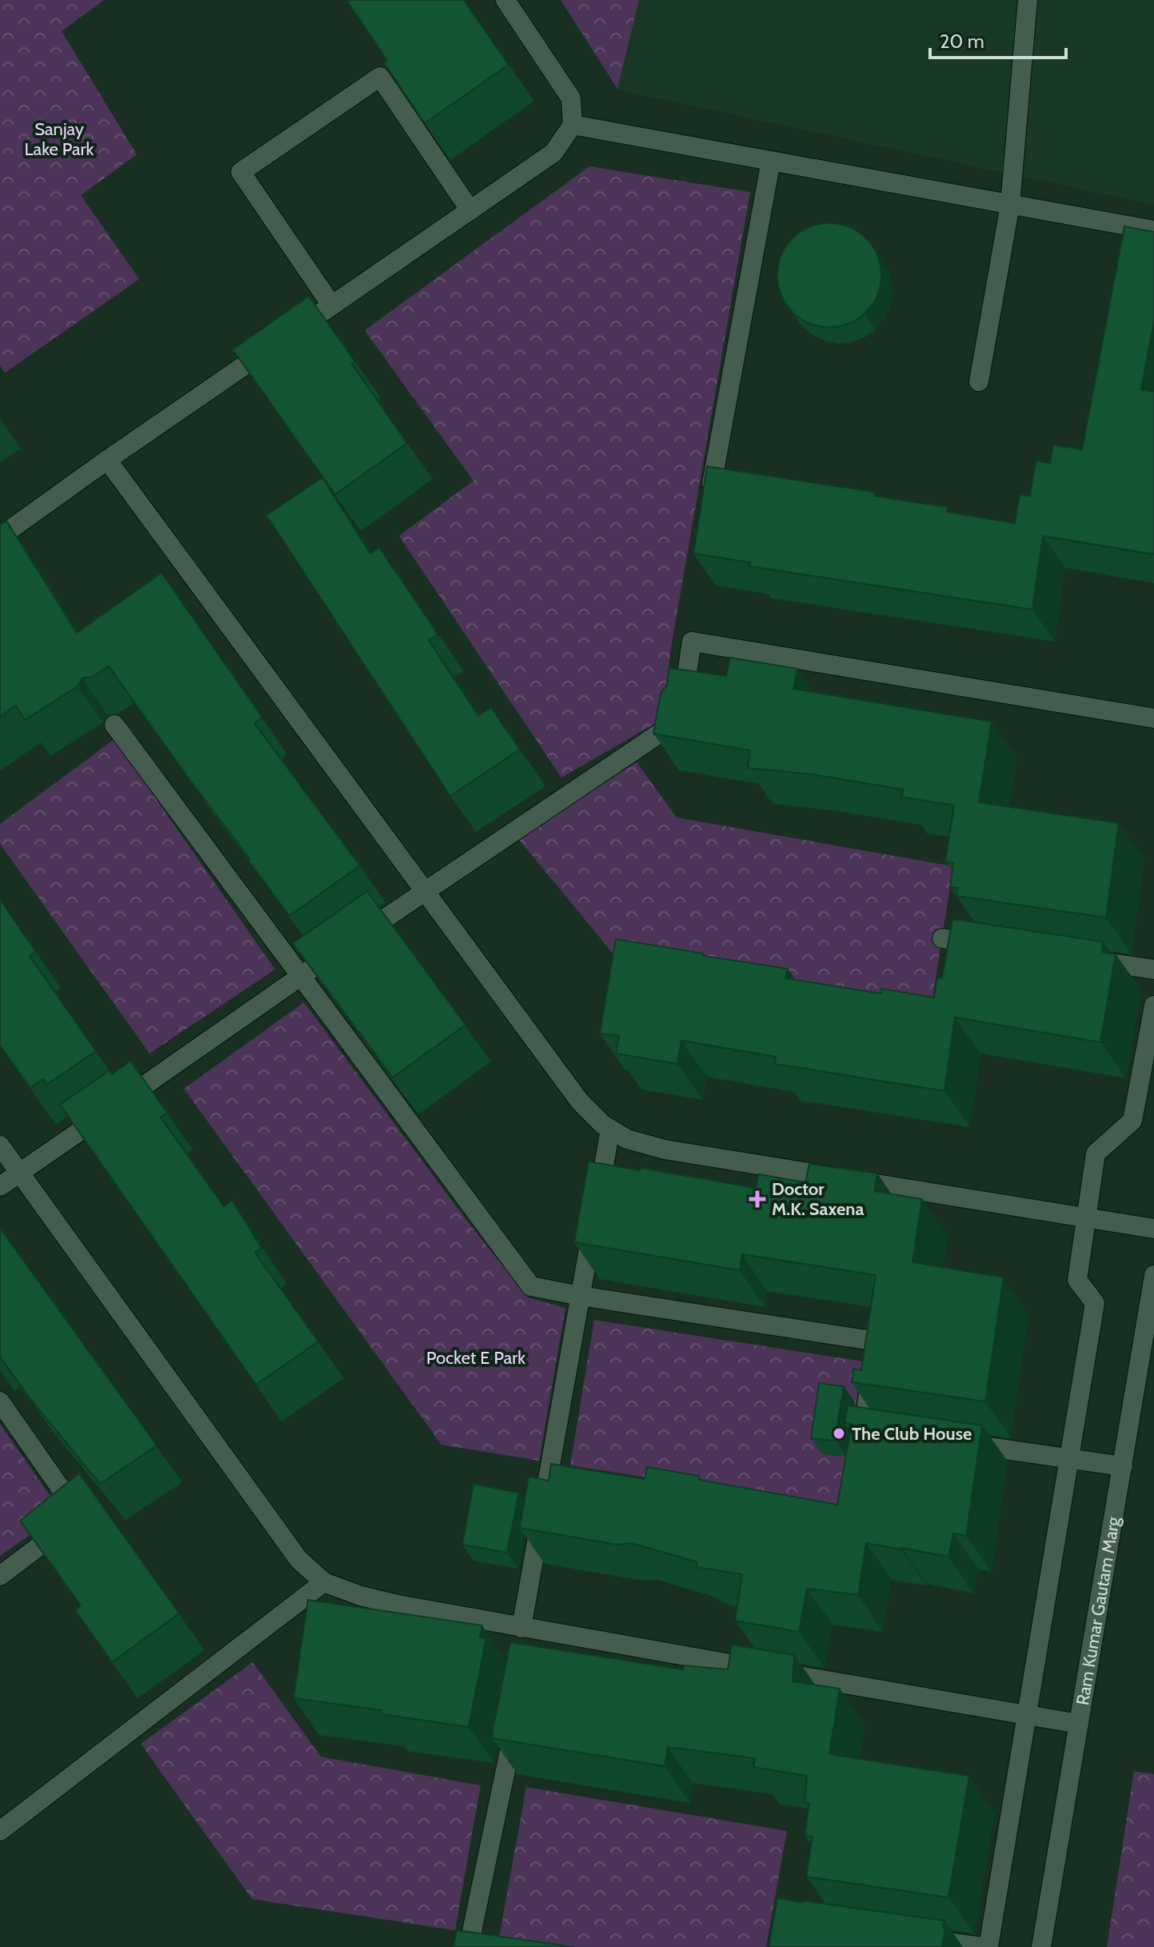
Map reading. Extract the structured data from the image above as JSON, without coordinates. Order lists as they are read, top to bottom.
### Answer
{
  "streets": {
    "street": ["Ram Kumar Gautam Marg"]
  },
  "parks": ["Sanjay Lake Park", "Pocket E Park"],
  "places": {
    "health": ["Doctor M.K. Saxena"],
    "other": ["The Club House"]
  },
  "scale_bar": "20 m"
}
